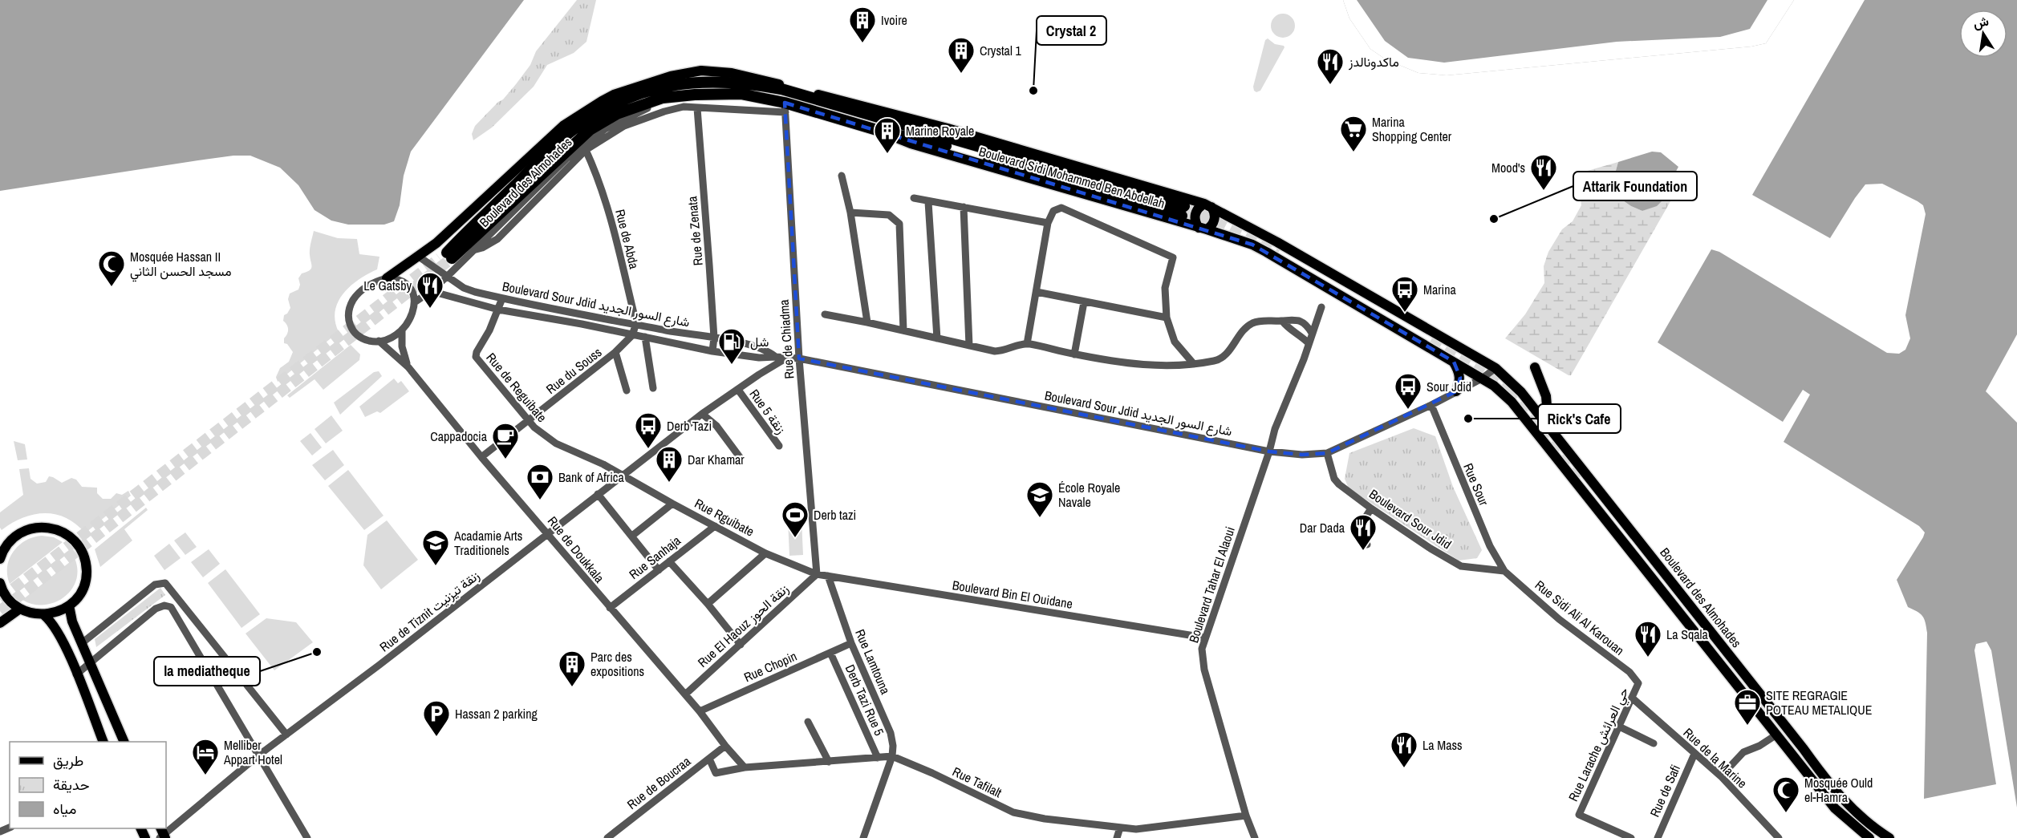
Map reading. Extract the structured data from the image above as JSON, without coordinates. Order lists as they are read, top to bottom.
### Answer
{
  "streets": {
    "highway": ["Boulevard Sidi Mohammed Ben Abdellah"],
    "main road": ["Boulevard des Almohades"],
    "street": [
      "Rue de Zenata",
      "Rue de Abda",
      "Boulevard Sour Jdid شارع السور الجديد",
      "Rue de Chiadma",
      "Rue du Souss",
      "Rue de Reguibate",
      "Rue 5 زنقة",
      "Rue Sour",
      "Rue Rguibate",
      "Boulevard Sour Jdid",
      "Rue de Doukkala",
      "Rue Sanhaja",
      "Boulevard Tahar El Alaoui",
      "Boulevard Bin El Ouidane",
      "Rue de Tiznit زنقة تيزنيت",
      "Rue Sidi Ali Al Karouan",
      "Rue El Haouz زنقة الحوز",
      "Rue Lamtouna",
      "Rue Chopin",
      "Derb Tazi Rue 5",
      "Rue Larache حي العرائش",
      "Rue de la Marine",
      "Rue Tafilalt",
      "Rue de Boucraa",
      "Rue de Safi"
    ]
  },
  "crossings": [
    ["Boulevard Sidi Mohammed Ben Abdellah", "Boulevard des Almohades"],
    ["Boulevard Sidi Mohammed Ben Abdellah", "Boulevard Sour Jdid شارع السور الجديد"],
    ["Boulevard Sidi Mohammed Ben Abdellah", "Rue de Chiadma"],
    ["Boulevard des Almohades", "Boulevard Sour Jdid شارع السور الجديد"],
    ["Boulevard des Almohades", "Rue de Doukkala"],
    ["Rue de Zenata", "Boulevard Sour Jdid شارع السور الجديد"],
    ["Rue de Abda", "Boulevard Sour Jdid شارع السور الجديد"],
    ["Boulevard Sour Jdid شارع السور الجديد", "Rue de Chiadma"],
    ["Boulevard Sour Jdid شارع السور الجديد", "Rue du Souss"],
    ["Boulevard Sour Jdid شارع السور الجديد", "Rue de Reguibate"],
    ["Boulevard Sour Jdid شارع السور الجديد", "Rue Sour"],
    ["Boulevard Sour Jdid شارع السور الجديد", "Boulevard Sour Jdid"],
    ["Boulevard Sour Jdid شارع السور الجديد", "Boulevard Tahar El Alaoui"],
    ["Boulevard Sour Jdid شارع السور الجديد", "Rue de Tiznit زنقة تيزنيت"],
    ["Rue de Chiadma", "Rue Rguibate"],
    ["Rue de Chiadma", "Boulevard Bin El Ouidane"],
    ["Rue de Chiadma", "Rue El Haouz زنقة الحوز"],
    ["Rue du Souss", "Rue de Reguibate"],
    ["Rue du Souss", "Rue de Doukkala"],
    ["Rue de Reguibate", "Rue Rguibate"],
    ["Rue de Reguibate", "Rue de Tiznit زنقة تيزنيت"],
    ["Rue 5 زنقة", "Rue de Tiznit زنقة تيزنيت"],
    ["Rue Sour", "Boulevard Sour Jdid"],
    ["Rue Sour", "Rue Sidi Ali Al Karouan"],
    ["Rue Rguibate", "Rue Sanhaja"],
    ["Rue Rguibate", "Boulevard Bin El Ouidane"],
    ["Rue Rguibate", "Rue de Tiznit زنقة تيزنيت"],
    ["Rue Rguibate", "Rue El Haouz زنقة الحوز"],
    ["Boulevard Sour Jdid", "Rue Sidi Ali Al Karouan"],
    ["Rue de Doukkala", "Rue Sanhaja"],
    ["Rue de Doukkala", "Rue de Tiznit زنقة تيزنيت"],
    ["Rue de Doukkala", "Rue El Haouz زنقة الحوز"],
    ["Rue de Doukkala", "Rue Chopin"],
    ["Rue de Doukkala", "Rue Tafilalt"],
    ["Rue de Doukkala", "Rue de Boucraa"],
    ["Boulevard Tahar El Alaoui", "Boulevard Bin El Ouidane"],
    ["Boulevard Tahar El Alaoui", "Rue Tafilalt"],
    ["Boulevard Bin El Ouidane", "Rue El Haouz زنقة الحوز"],
    ["Boulevard Bin El Ouidane", "Rue Lamtouna"],
    ["Rue Sidi Ali Al Karouan", "Rue Larache حي العرائش"],
    ["Rue Lamtouna", "Rue Chopin"],
    ["Rue Lamtouna", "Rue Tafilalt"],
    ["Rue Chopin", "Derb Tazi Rue 5"],
    ["Derb Tazi Rue 5", "Rue Tafilalt"],
    ["Rue Larache حي العرائش", "Rue de la Marine"],
    ["Rue de la Marine", "Rue de Safi"],
    ["Rue Tafilalt", "Rue de Boucraa"]
  ],
  "places": {
    "building": [
      "Ivoire",
      "Crystal 1",
      "Marine Royale",
      "Dar Khamar",
      "Parc des expositions"
    ],
    "restaurant": [
      "ماكدونالدز",
      "Mood's",
      "Le Gatsby",
      "Dar Dada",
      "La Sqala",
      "La Mass"
    ],
    "other": [
      "Crystal 2",
      "Attarik Foundation",
      "Rick's Cafe",
      "la mediatheque"
    ],
    "supermarket": ["Marina Shopping Center"],
    "mosque": ["Mosquée Hassan II مسجد الحسن الثاني", "Mosquée Ould el-Hamra"],
    "bus stop": ["Marina", "Sour Jdid", "Derb Tazi"],
    "fuel station": ["شل"],
    "cafe": ["Cappadocia"],
    "bank": ["Bank of Africa"],
    "school or university": ["École Royale Navale", "Acadamie Arts Traditionels"],
    "sports": ["Derb tazi"],
    "office": ["SITE REGRAGIE POTEAU METALIQUE"],
    "parking": ["Hassan 2 parking"],
    "hotel": ["Melliber Appart Hotel"]
  },
  "legend": ["طريق", "حديقة", "مياه"],
  "north": "top"
}
